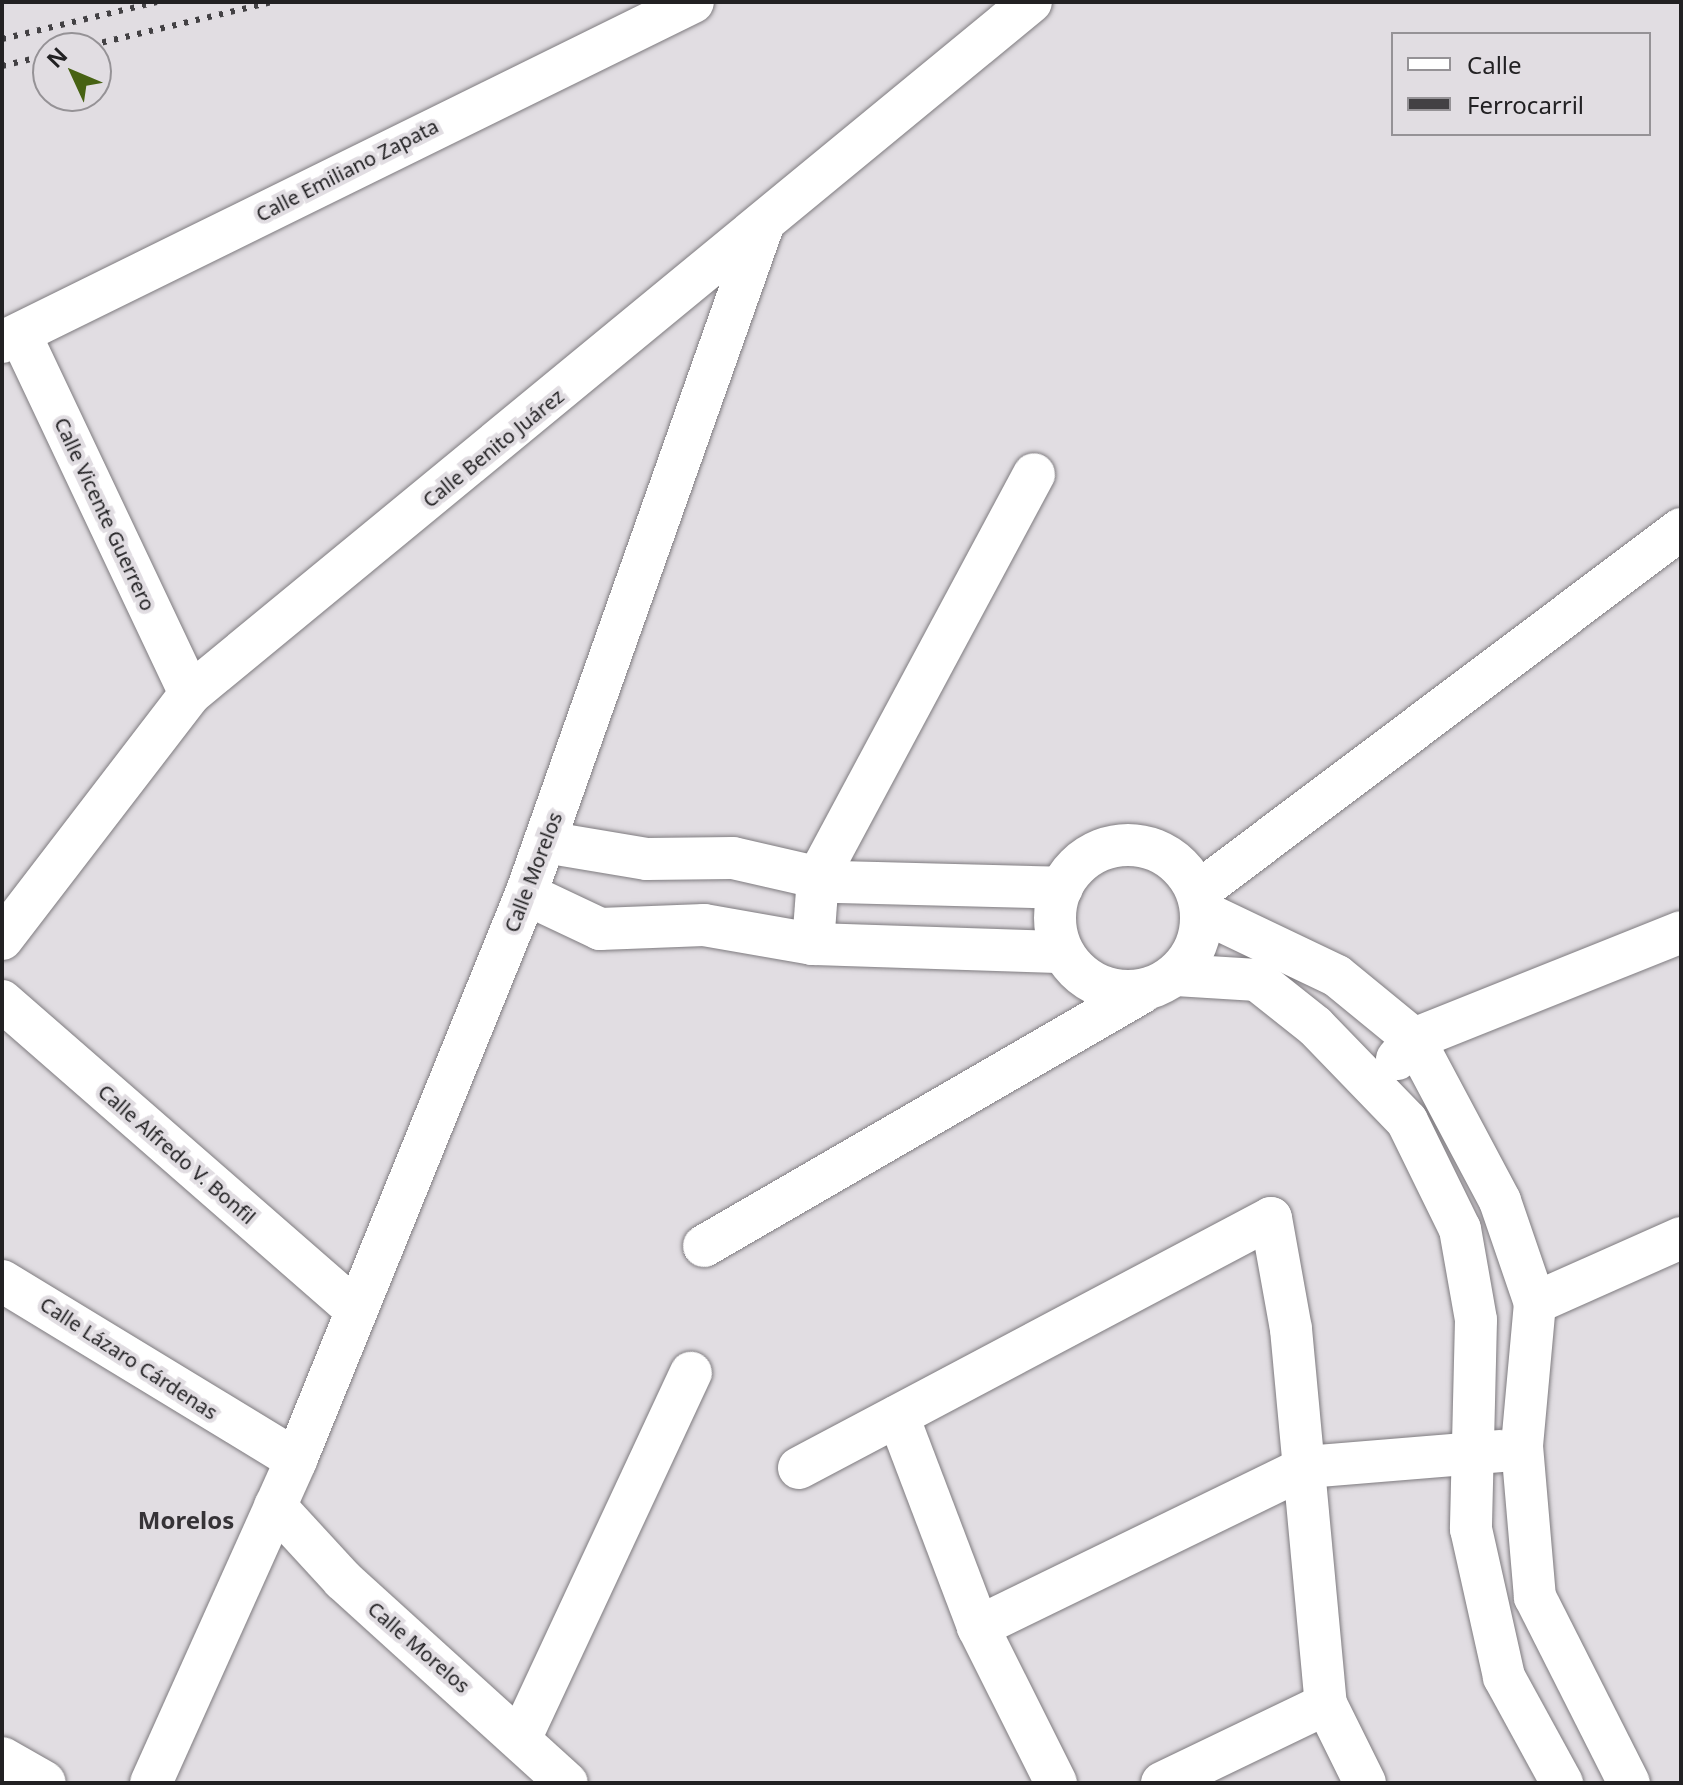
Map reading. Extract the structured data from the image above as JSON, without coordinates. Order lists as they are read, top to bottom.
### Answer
{
  "streets": {
    "street": [
      "Calle Emiliano Zapata",
      "Calle Benito Juárez",
      "Calle Vicente Guerrero",
      "Calle Morelos",
      "Calle Alfredo V. Bonfil",
      "Calle Lázaro Cárdenas"
    ]
  },
  "crossings": [
    ["Calle Emiliano Zapata", "Calle Vicente Guerrero"],
    ["Calle Benito Juárez", "Calle Vicente Guerrero"],
    ["Calle Benito Juárez", "Calle Morelos"],
    ["Calle Morelos", "Calle Alfredo V. Bonfil"],
    ["Calle Morelos", "Calle Lázaro Cárdenas"]
  ],
  "districts": ["Morelos"],
  "legend": ["Calle", "Ferrocarril"],
  "north": "top left"
}
